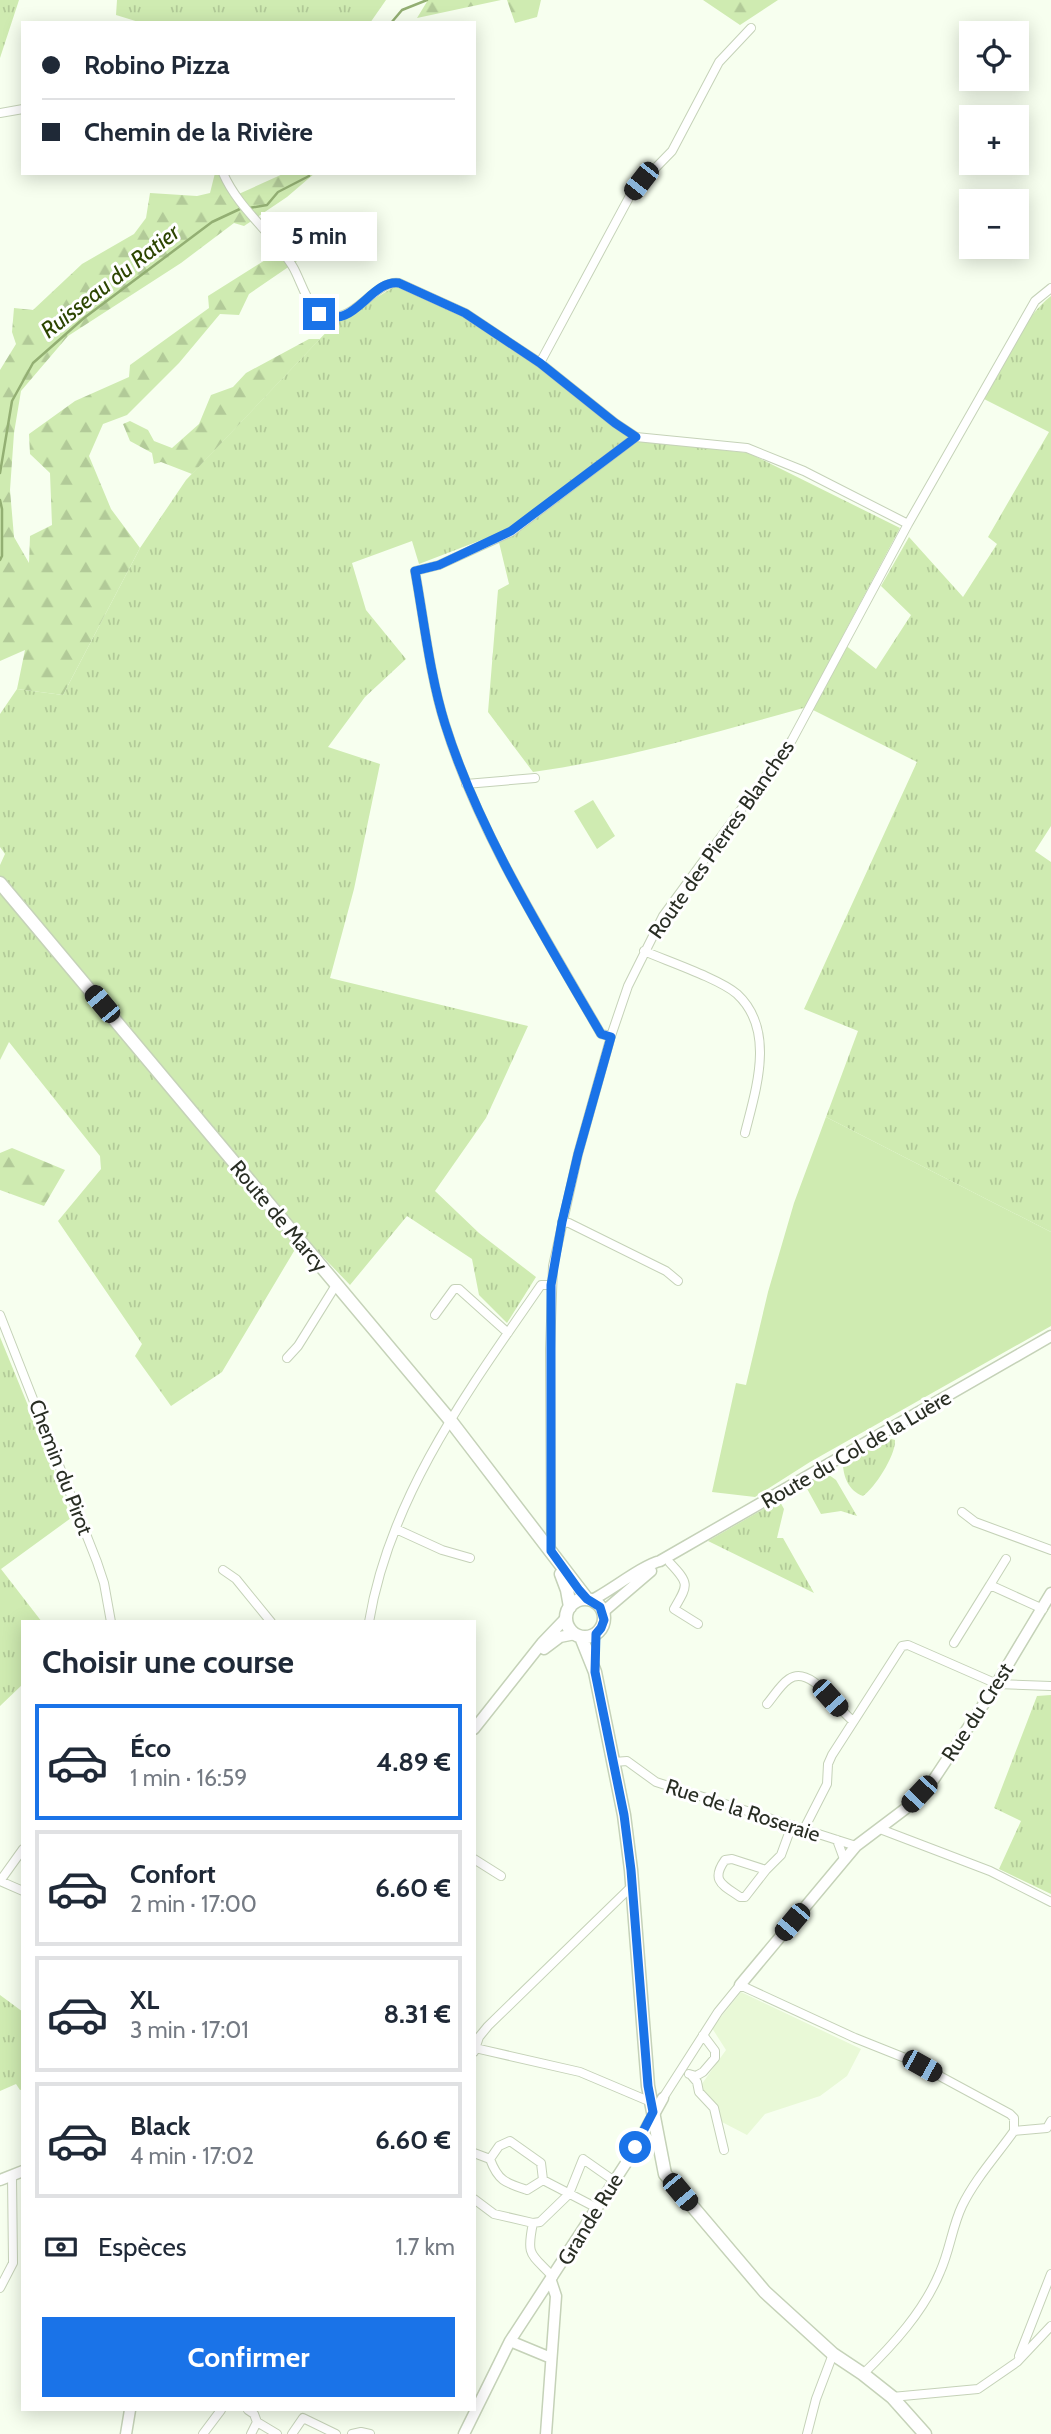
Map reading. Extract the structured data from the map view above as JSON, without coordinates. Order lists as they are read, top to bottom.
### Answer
{
  "streets": {
    "main road": ["Route de Marcy"],
    "street": [
      "Route des Pierres Blanches",
      "Route du Col de la Luère",
      "Chemin du Pirot",
      "Rue du Crest",
      "Rue de la Roseraie",
      "Grande Rue"
    ]
  },
  "crossings": [
    ["Route des Pierres Blanches", "Route de Marcy"],
    ["Route de Marcy", "Route du Col de la Luère"],
    ["Rue du Crest", "Rue de la Roseraie"],
    ["Rue du Crest", "Grande Rue"],
    ["Rue de la Roseraie", "Grande Rue"]
  ],
  "water": ["Ruisseau du Ratier"],
  "page": {
    "map_buttons": ["+", "−"],
    "banner": ["Robino Pizza", "Chemin de la Rivière"],
    "bubble": "5 min",
    "heading": "Choisir une course",
    "list": [
      {
        "name": "Éco",
        "note": "1 min · 16:59",
        "value": "4.89 €"
      },
      {
        "name": "Confort",
        "note": "2 min · 17:00",
        "value": "6.60 €"
      },
      {
        "name": "XL",
        "note": "3 min · 17:01",
        "value": "8.31 €"
      },
      {
        "name": "Black",
        "note": "4 min · 17:02",
        "value": "6.60 €"
      }
    ],
    "pay": ["Espèces", "1.7 km"],
    "buttons": "Confirmer"
  }
}
